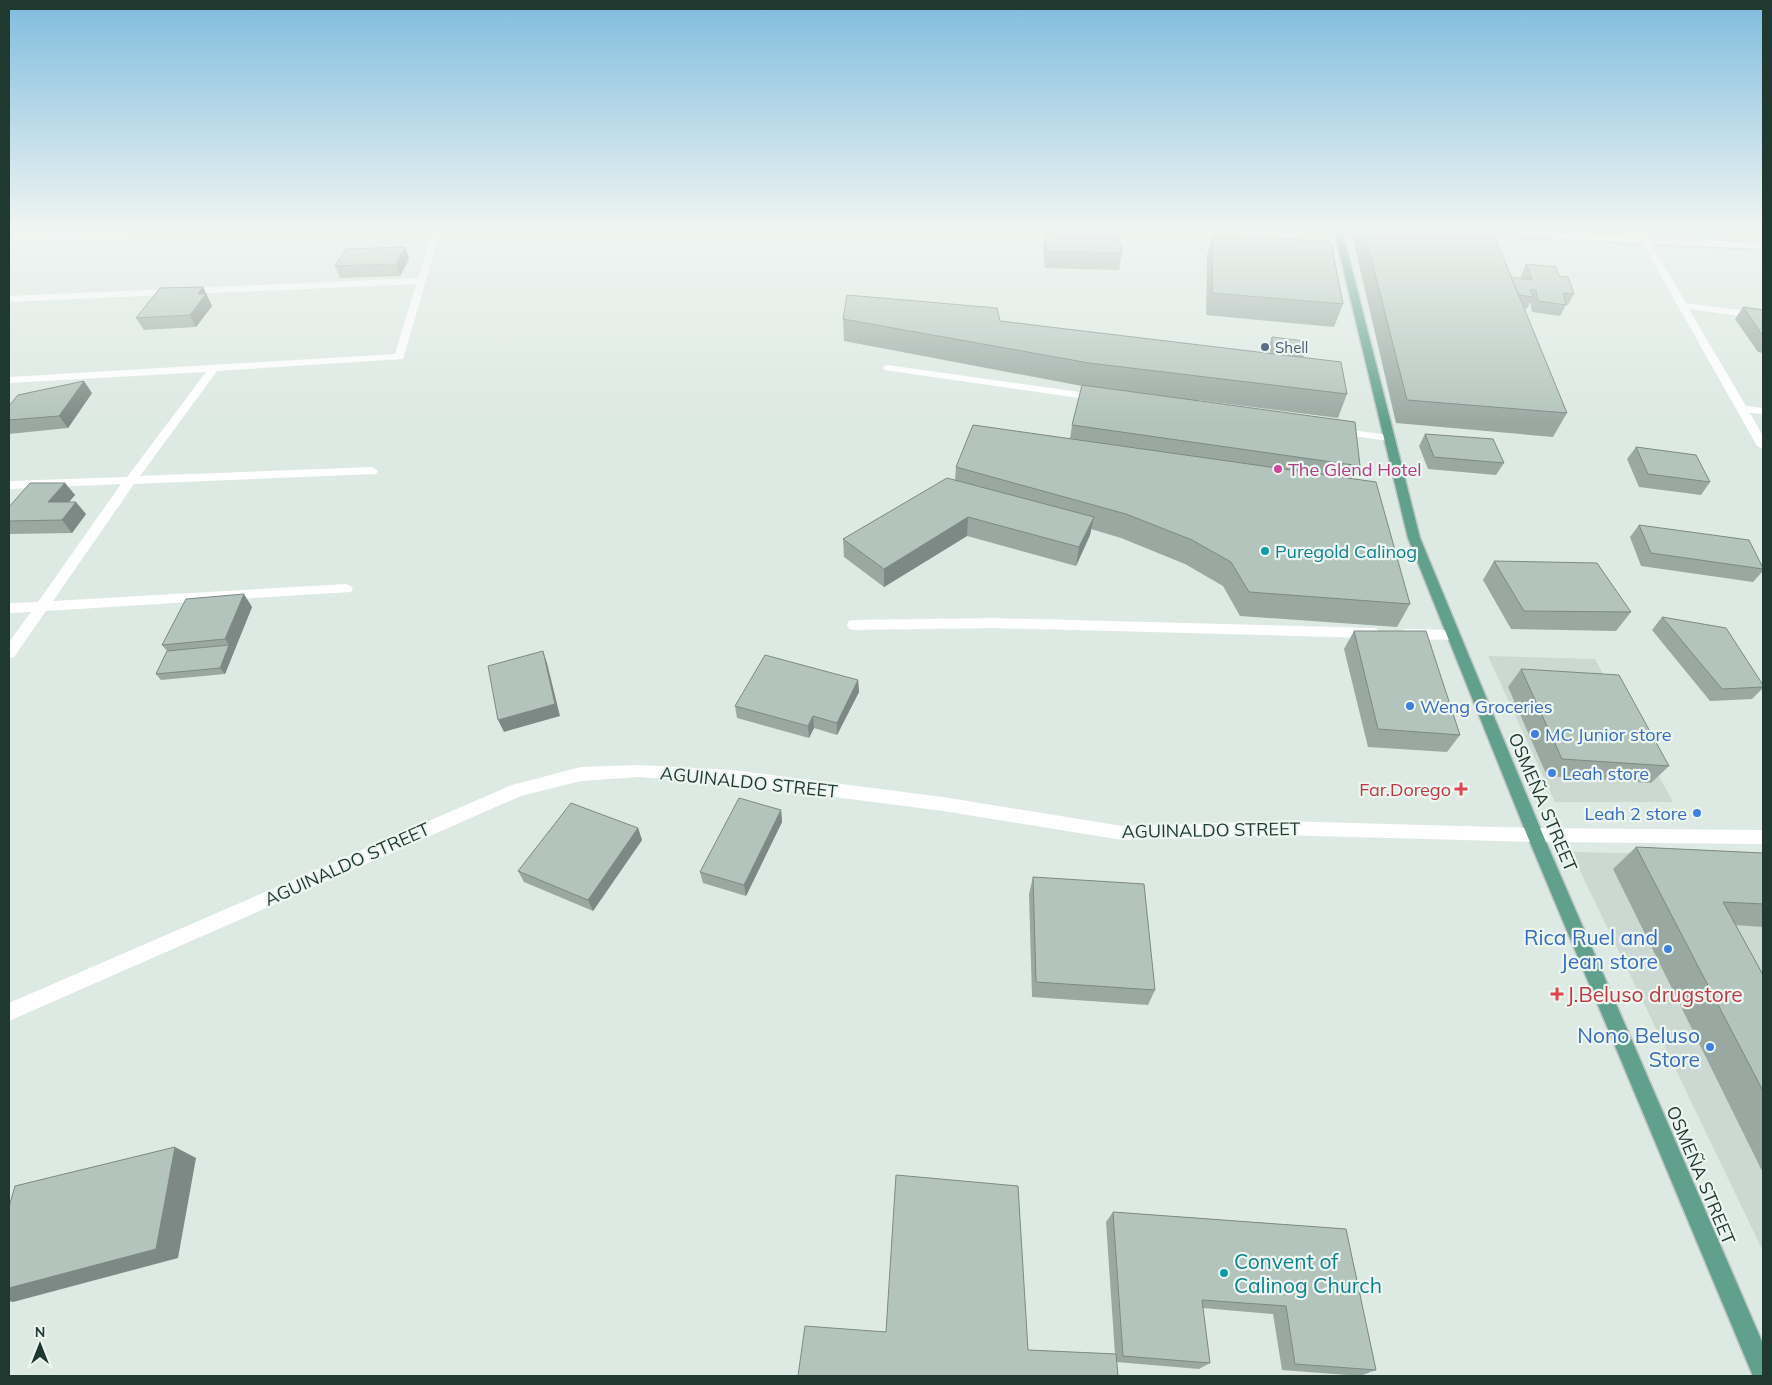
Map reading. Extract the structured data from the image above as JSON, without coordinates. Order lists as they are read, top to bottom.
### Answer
{
  "streets": {
    "main road": ["OSMEÑA STREET"],
    "street": ["AGUINALDO STREET"]
  },
  "crossings": [
    ["AGUINALDO STREET", "OSMEÑA STREET"]
  ],
  "places": {
    "other": [
      "Shell",
      "The Glend Hotel",
      "Puregold Calinog",
      "Weng Groceries",
      "MC Junior store",
      "Leah store",
      "Leah 2 store",
      "Rica Ruel and Jean store",
      "Nono Beluso Store",
      "Convent of Calinog Church"
    ],
    "health": ["Far.Dorego", "J.Beluso drugstore"]
  },
  "north": "top"
}
